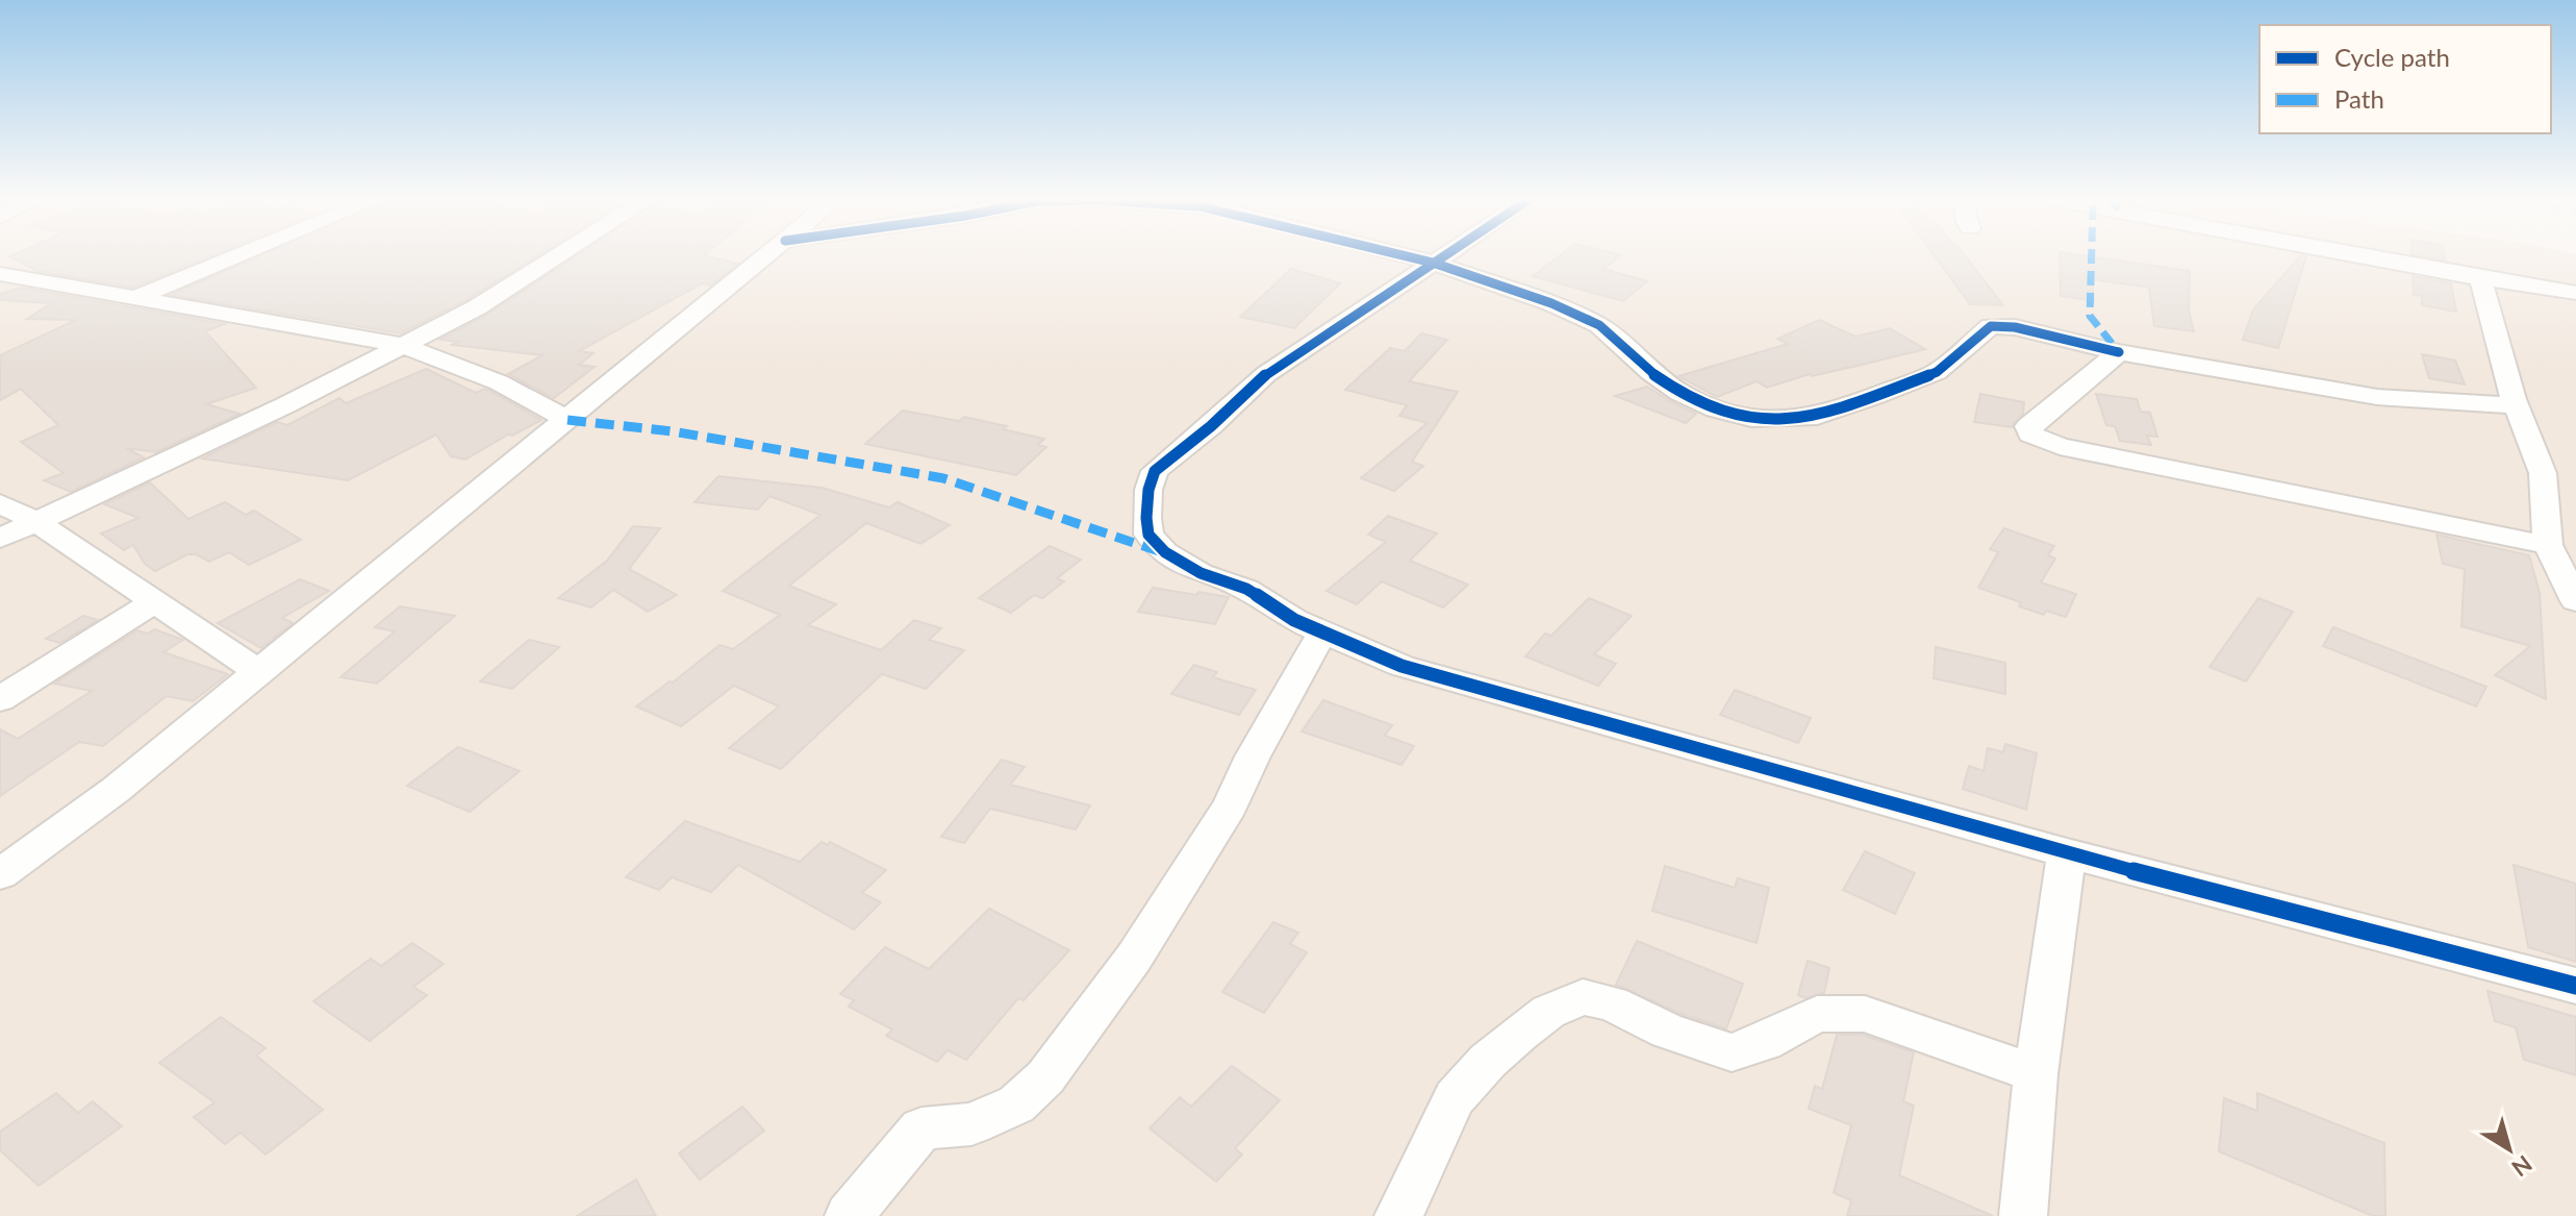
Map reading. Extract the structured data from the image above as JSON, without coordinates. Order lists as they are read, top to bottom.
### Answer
{
  "legend": ["Cycle path", "Path"],
  "north": "bottom right"
}
